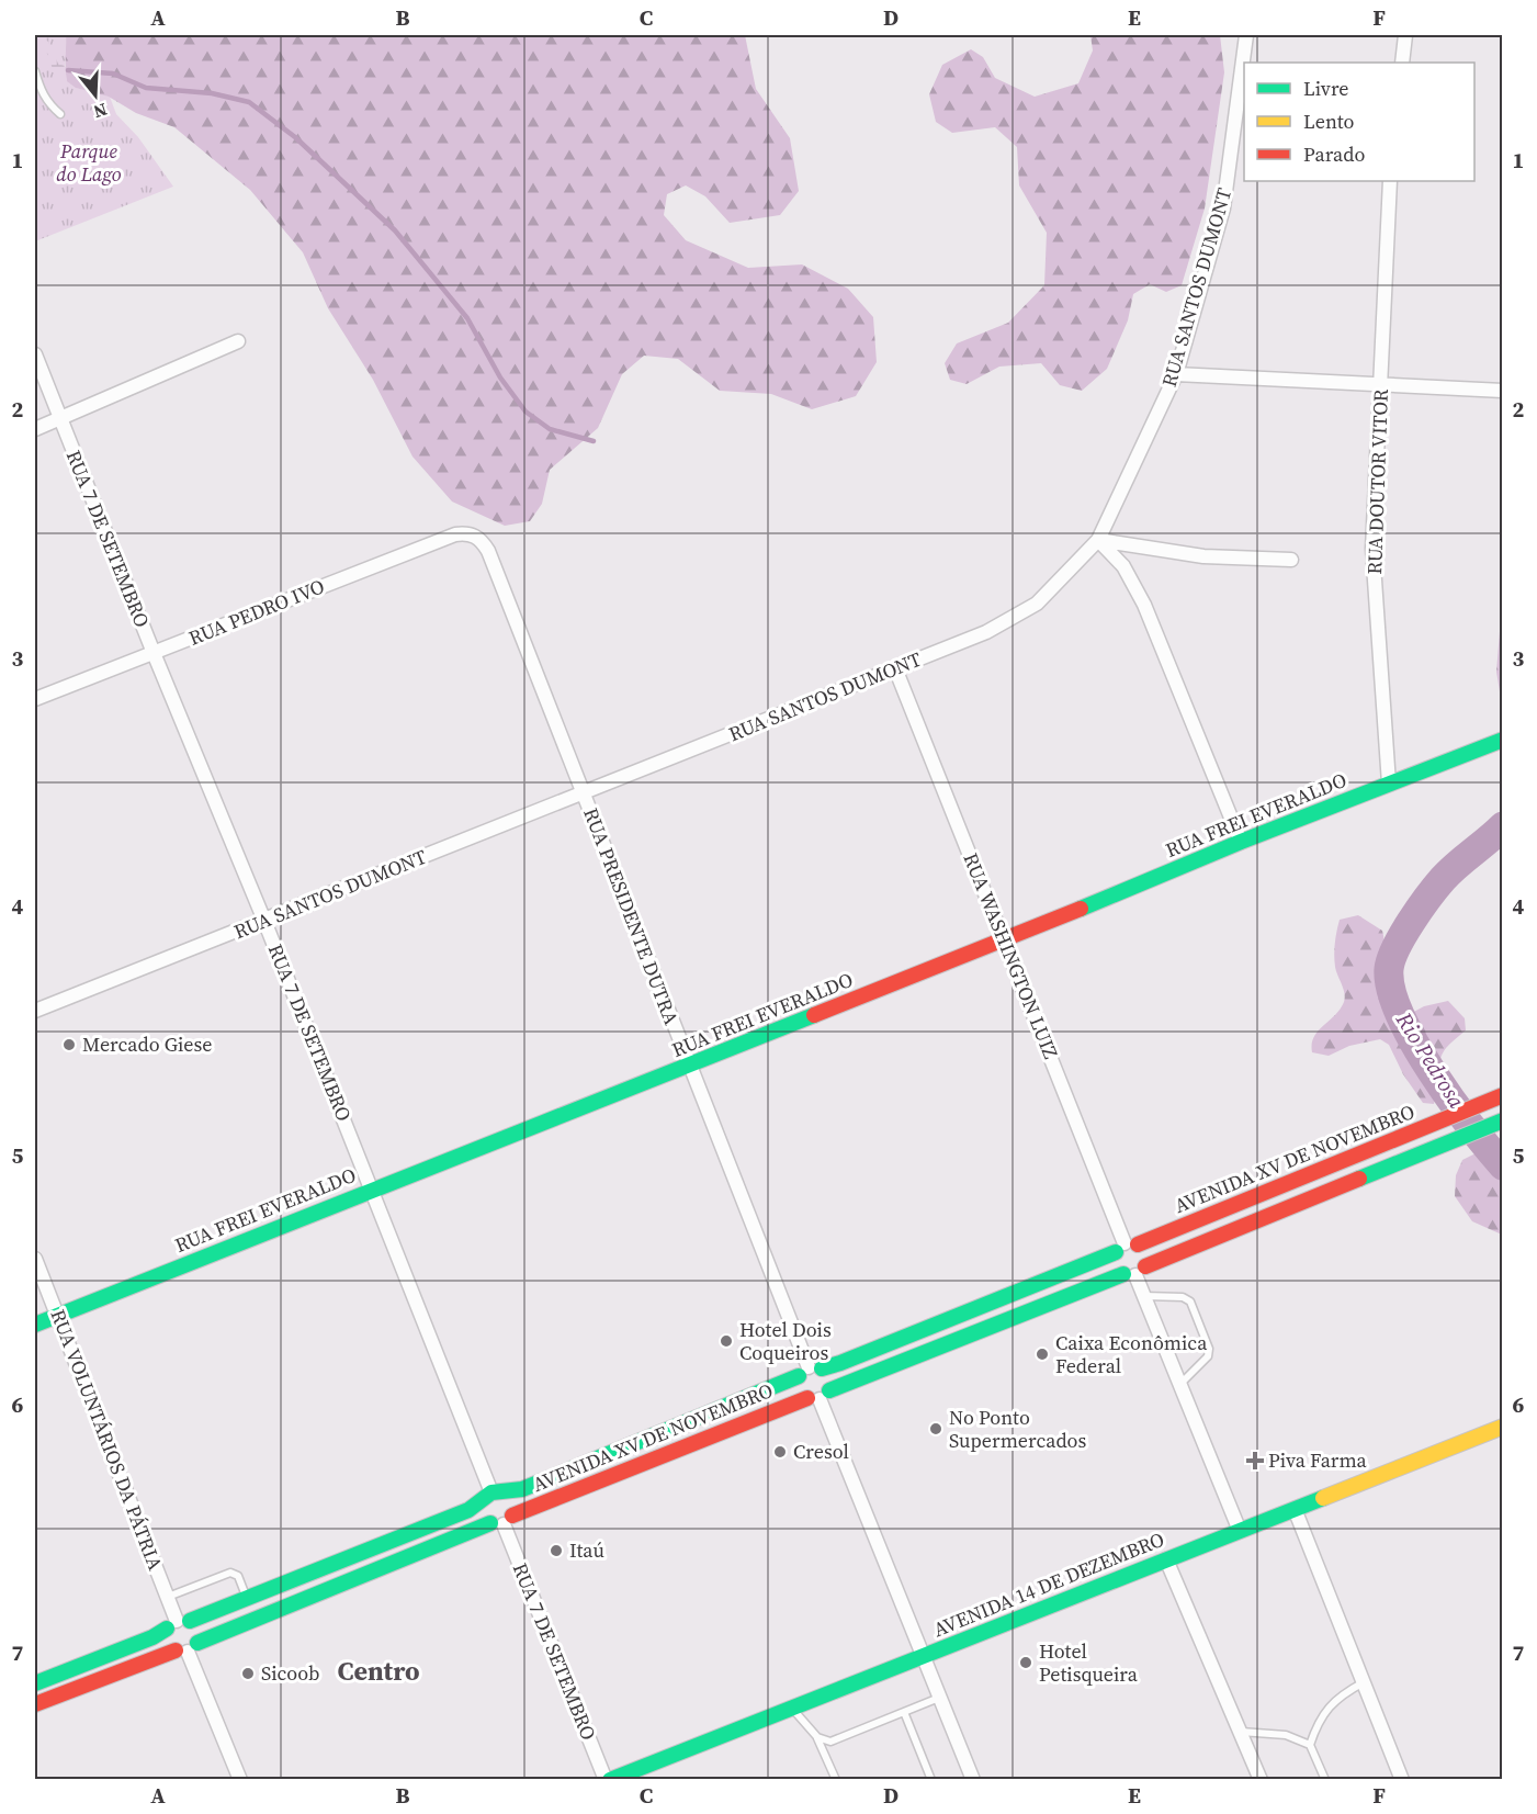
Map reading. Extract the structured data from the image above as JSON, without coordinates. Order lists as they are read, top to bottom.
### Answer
{
  "streets": {
    "main road": ["RUA FREI EVERALDO", "AVENIDA XV DE NOVEMBRO", "AVENIDA 14 DE DEZEMBRO"],
    "street": [
      "RUA SANTOS DUMONT",
      "RUA DOUTOR VITOR",
      "RUA 7 DE SETEMBRO",
      "RUA PEDRO IVO",
      "RUA PRESIDENTE DUTRA",
      "RUA WASHINGTON LUIZ",
      "RUA VOLUNTÁRIOS DA PÁTRIA"
    ]
  },
  "crossings": [
    ["RUA SANTOS DUMONT", "RUA 7 DE SETEMBRO"],
    ["RUA SANTOS DUMONT", "RUA PRESIDENTE DUTRA"],
    ["RUA SANTOS DUMONT", "RUA WASHINGTON LUIZ"],
    ["RUA DOUTOR VITOR", "RUA FREI EVERALDO"],
    ["RUA 7 DE SETEMBRO", "RUA PEDRO IVO"],
    ["RUA 7 DE SETEMBRO", "RUA FREI EVERALDO"],
    ["RUA 7 DE SETEMBRO", "AVENIDA XV DE NOVEMBRO"],
    ["RUA 7 DE SETEMBRO", "AVENIDA 14 DE DEZEMBRO"],
    ["RUA PEDRO IVO", "RUA PRESIDENTE DUTRA"],
    ["RUA FREI EVERALDO", "RUA PRESIDENTE DUTRA"],
    ["RUA FREI EVERALDO", "RUA WASHINGTON LUIZ"],
    ["RUA FREI EVERALDO", "RUA VOLUNTÁRIOS DA PÁTRIA"],
    ["RUA PRESIDENTE DUTRA", "AVENIDA XV DE NOVEMBRO"],
    ["RUA WASHINGTON LUIZ", "AVENIDA XV DE NOVEMBRO"],
    ["AVENIDA XV DE NOVEMBRO", "RUA VOLUNTÁRIOS DA PÁTRIA"]
  ],
  "districts": ["Centro"],
  "water": ["Rio Pedrosa"],
  "parks": ["Parque do Lago"],
  "places": {
    "other": [
      "Mercado Giese",
      "Hotel Dois Coqueiros",
      "Caixa Econômica Federal",
      "No Ponto Supermercados",
      "Cresol",
      "Itaú",
      "Hotel Petisqueira",
      "Sicoob"
    ],
    "health": ["Piva Farma"]
  },
  "legend": ["Livre", "Lento", "Parado"],
  "north": "bottom",
  "grid": {
    "columns": [
      "A",
      "B",
      "C",
      "D",
      "E",
      "F"
    ],
    "rows": [
      "1",
      "2",
      "3",
      "4",
      "5",
      "6",
      "7"
    ]
  }
}
